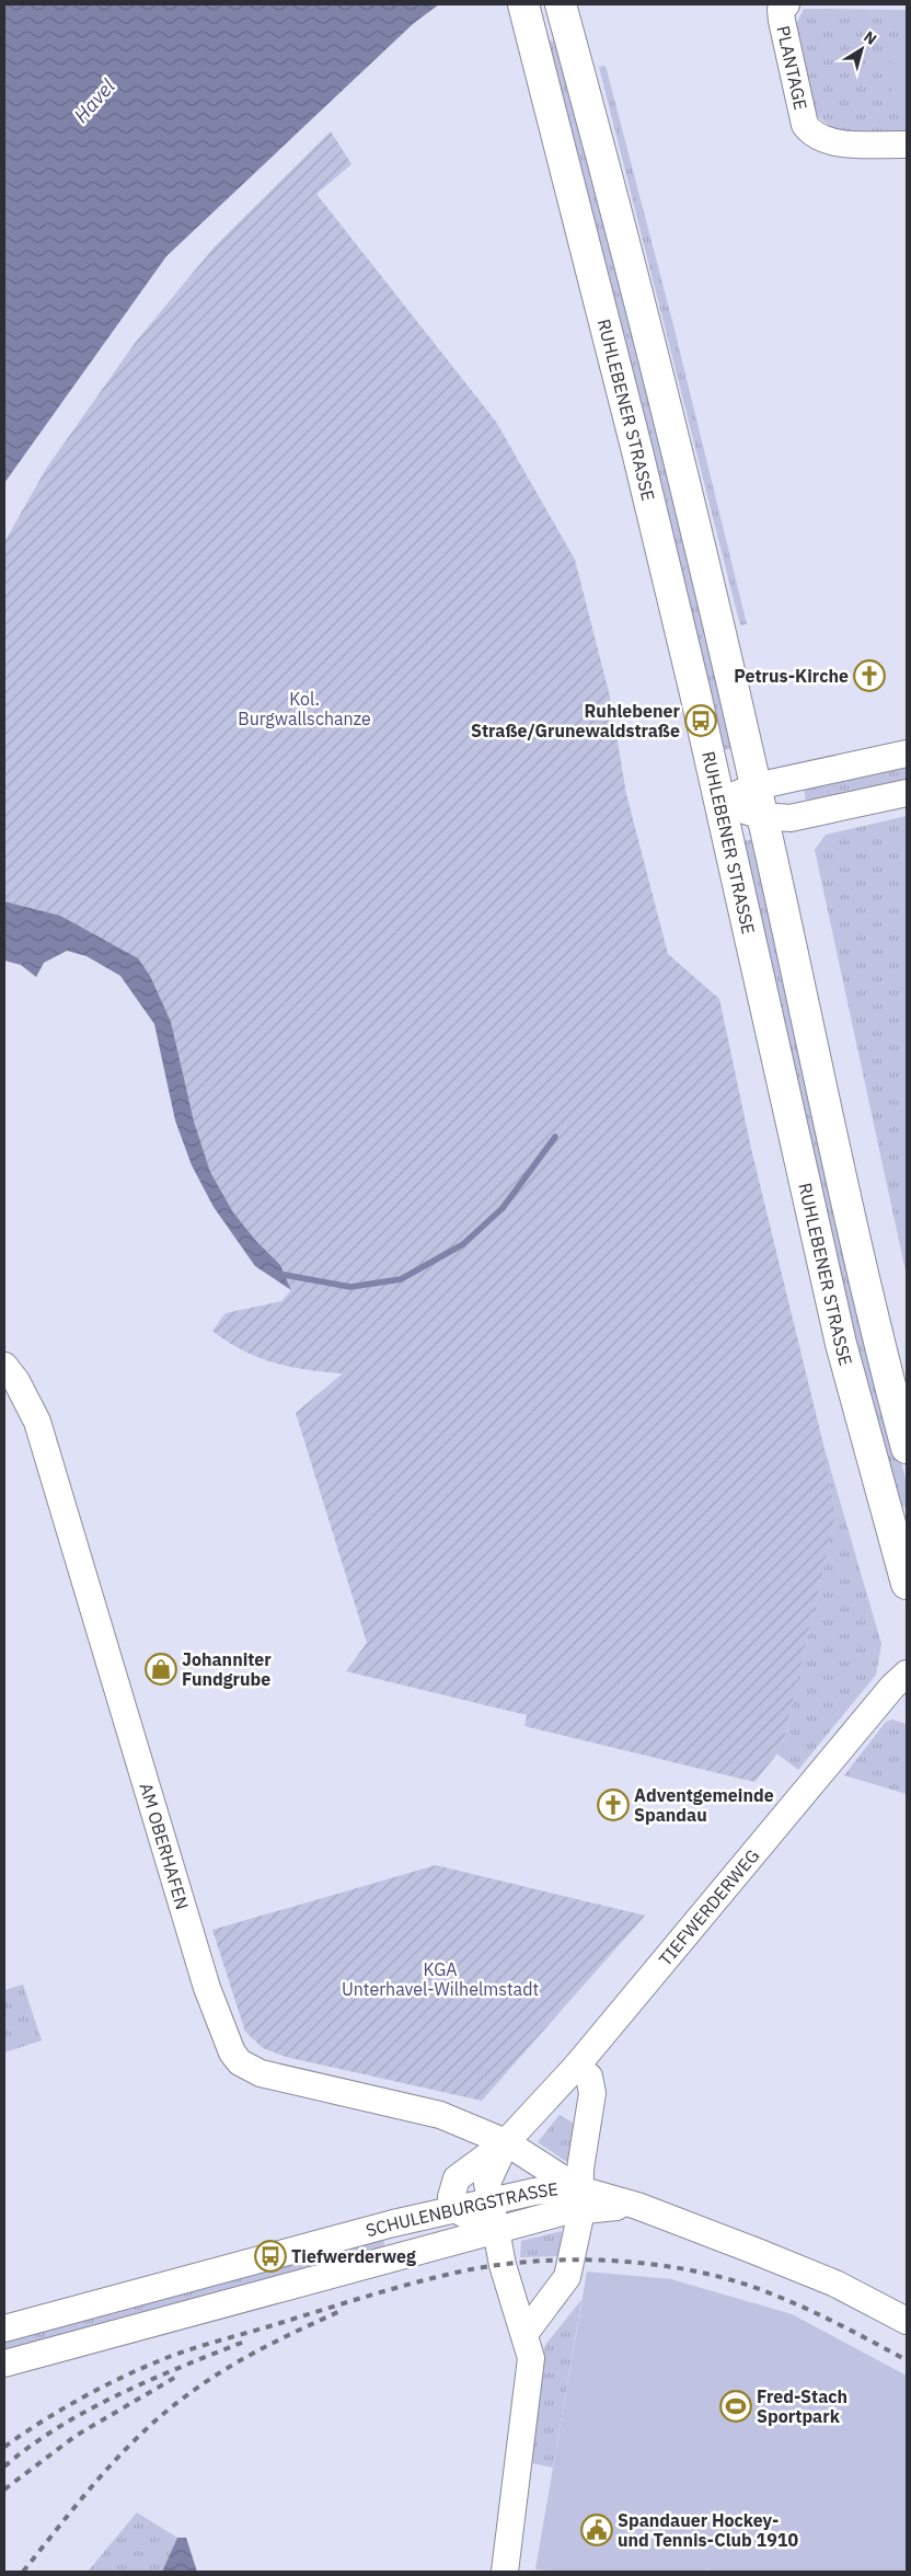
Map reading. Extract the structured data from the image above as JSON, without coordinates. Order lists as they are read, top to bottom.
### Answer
{
  "streets": {
    "main road": ["RUHLEBENER STRASSE"],
    "street": [
      "PLANTAGE",
      "AM OBERHAFEN",
      "TIEFWERDERWEG",
      "SCHULENBURGSTRASSE"
    ]
  },
  "crossings": [
    ["AM OBERHAFEN", "TIEFWERDERWEG"],
    ["TIEFWERDERWEG", "SCHULENBURGSTRASSE"]
  ],
  "water": ["Havel"],
  "parks": ["Kol. Burgwallschanze", "KGA Unterhavel-Wilhelmstadt"],
  "places": {
    "church": ["Petrus-Kirche", "Adventgemeinde Spandau"],
    "bus stop": ["Ruhlebener Straße/Grunewaldstraße", "Tiefwerderweg"],
    "shop": ["Johanniter Fundgrube"],
    "sports": ["Fred-Stach Sportpark"],
    "public building": ["Spandauer Hockey- und Tennis-Club 1910"]
  },
  "north": "top right"
}
